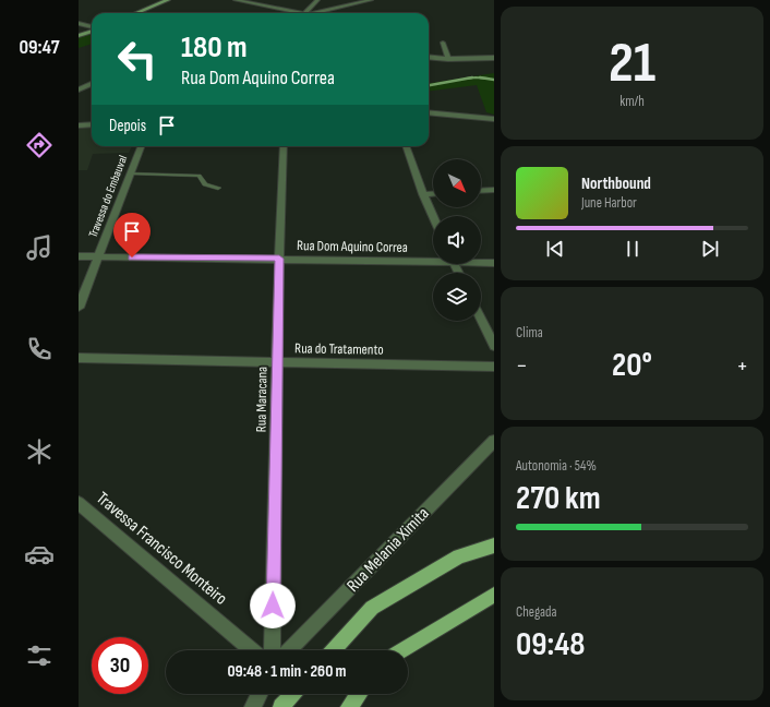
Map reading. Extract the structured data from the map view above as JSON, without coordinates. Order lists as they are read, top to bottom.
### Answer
{
  "streets": {
    "street": [
      "Travessa do Embauval",
      "Rua Dom Aquino Correa",
      "Rua do Tratamento",
      "Rua Maracana",
      "Travessa Francisco Monteiro",
      "Rua Melania Ximita"
    ]
  },
  "crossings": [
    ["Travessa do Embauval", "Rua Dom Aquino Correa"],
    ["Rua Dom Aquino Correa", "Rua Maracana"],
    ["Rua do Tratamento", "Rua Maracana"]
  ],
  "north": "bottom right",
  "page": {
    "tabs": "09:47",
    "tile": [
      ["21", "km/h"],
      "Clima",
      ["Autonomia · 54%", "270 km"],
      ["Chegada", "09:48"]
    ],
    "turn": ["180 m", "Rua Dom Aquino Correa"],
    "then": "Depois",
    "song": ["Northbound", "June Harbor"],
    "heat": ["−", "20°", "+"],
    "limit": "30",
    "trip": "09:48 · 1 min · 260 m"
  }
}
